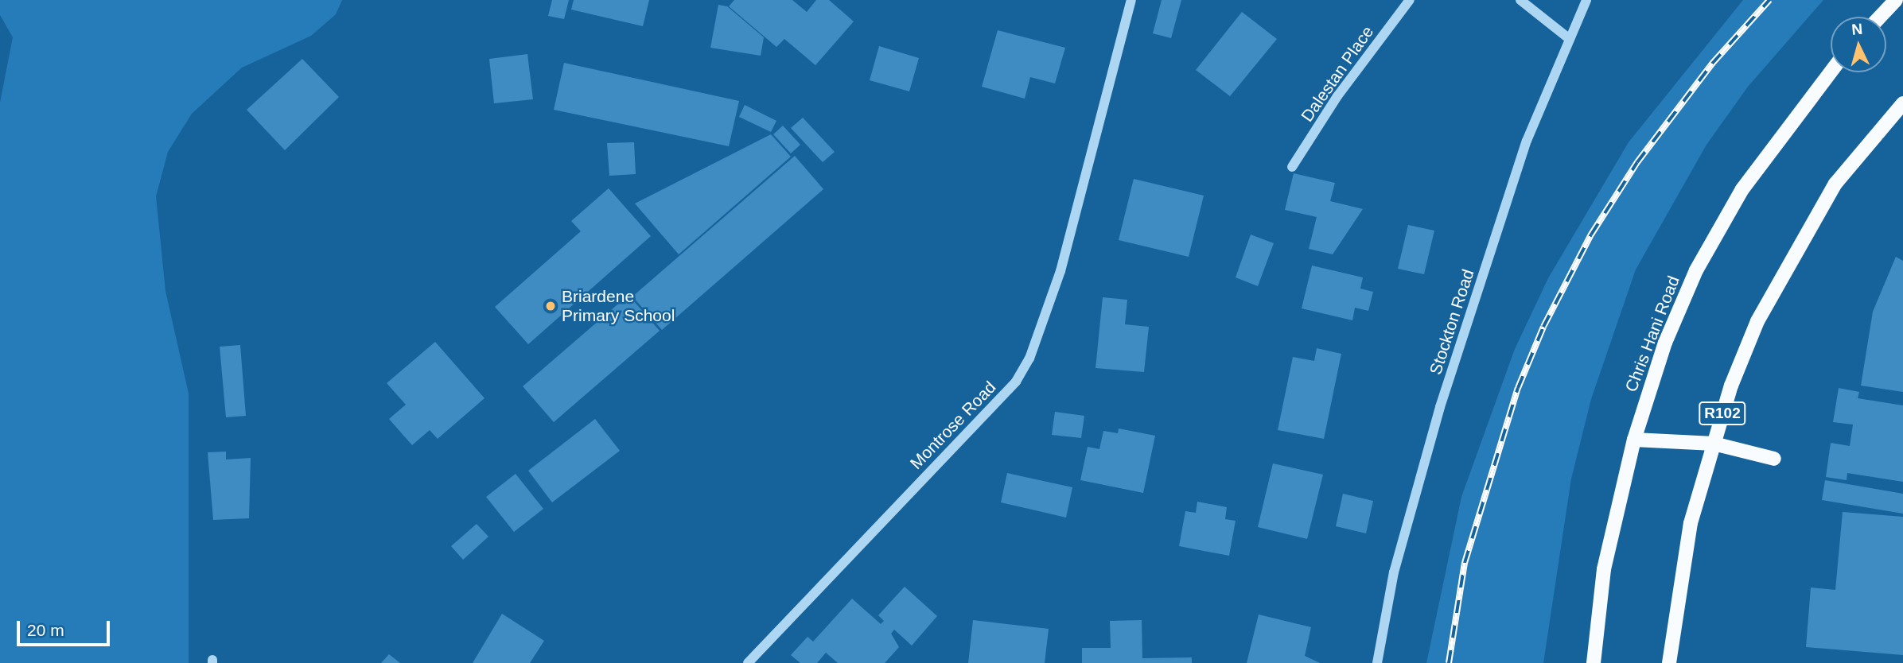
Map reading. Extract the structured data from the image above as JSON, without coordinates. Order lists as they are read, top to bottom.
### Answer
{
  "streets": {
    "main road": ["Chris Hani Road", "R102"],
    "street": ["Dalestan Place", "Stockton Road", "Montrose Road"]
  },
  "places": ["Briardene Primary School"],
  "scale_bar": "20 m",
  "north": "top"
}
